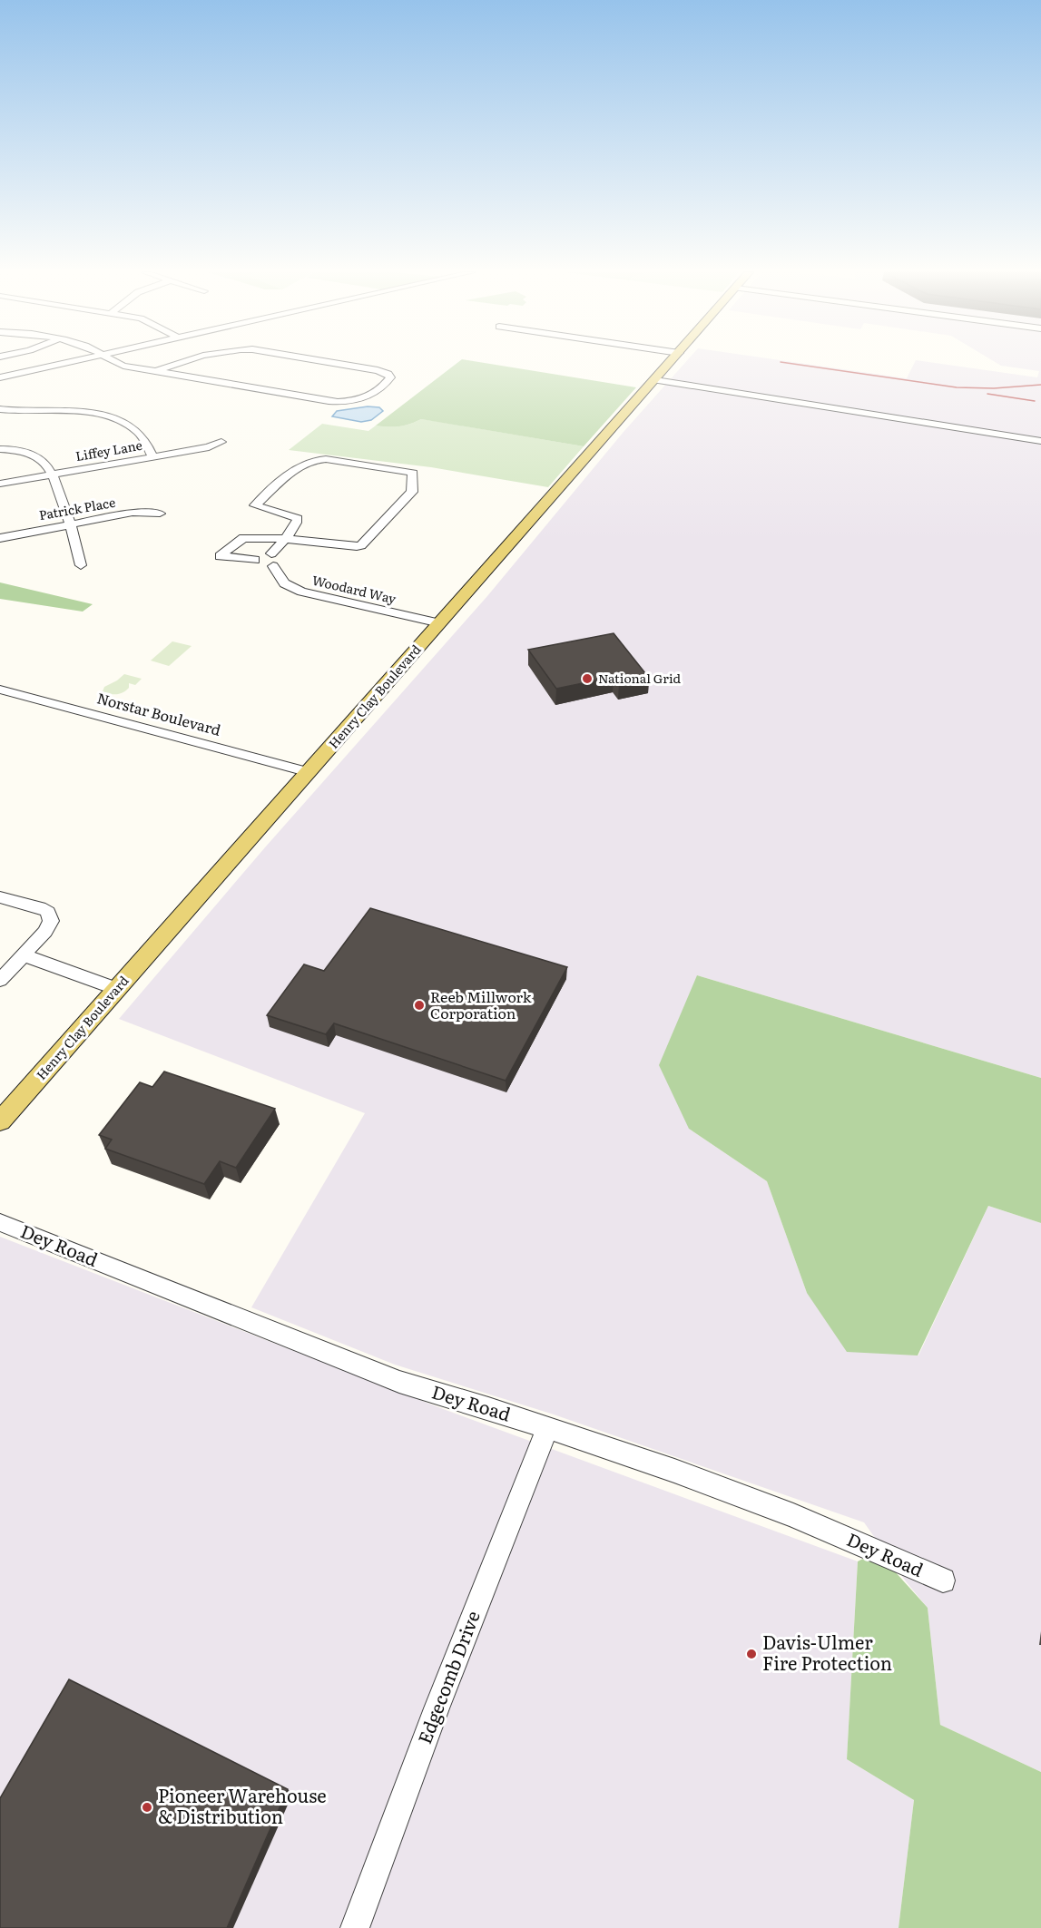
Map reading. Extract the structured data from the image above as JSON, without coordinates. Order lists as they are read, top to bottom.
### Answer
{
  "streets": {
    "main road": ["Henry Clay Boulevard"],
    "street": [
      "Liffey Lane",
      "Patrick Place",
      "Woodard Way",
      "Norstar Boulevard",
      "Dey Road",
      "Edgecomb Drive"
    ]
  },
  "crossings": [
    ["Woodard Way", "Henry Clay Boulevard"],
    ["Henry Clay Boulevard", "Norstar Boulevard"],
    ["Dey Road", "Edgecomb Drive"]
  ],
  "places": [
    "National Grid",
    "Reeb Millwork Corporation",
    "Davis-Ulmer Fire Protection",
    "Pioneer Warehouse & Distribution"
  ]
}
